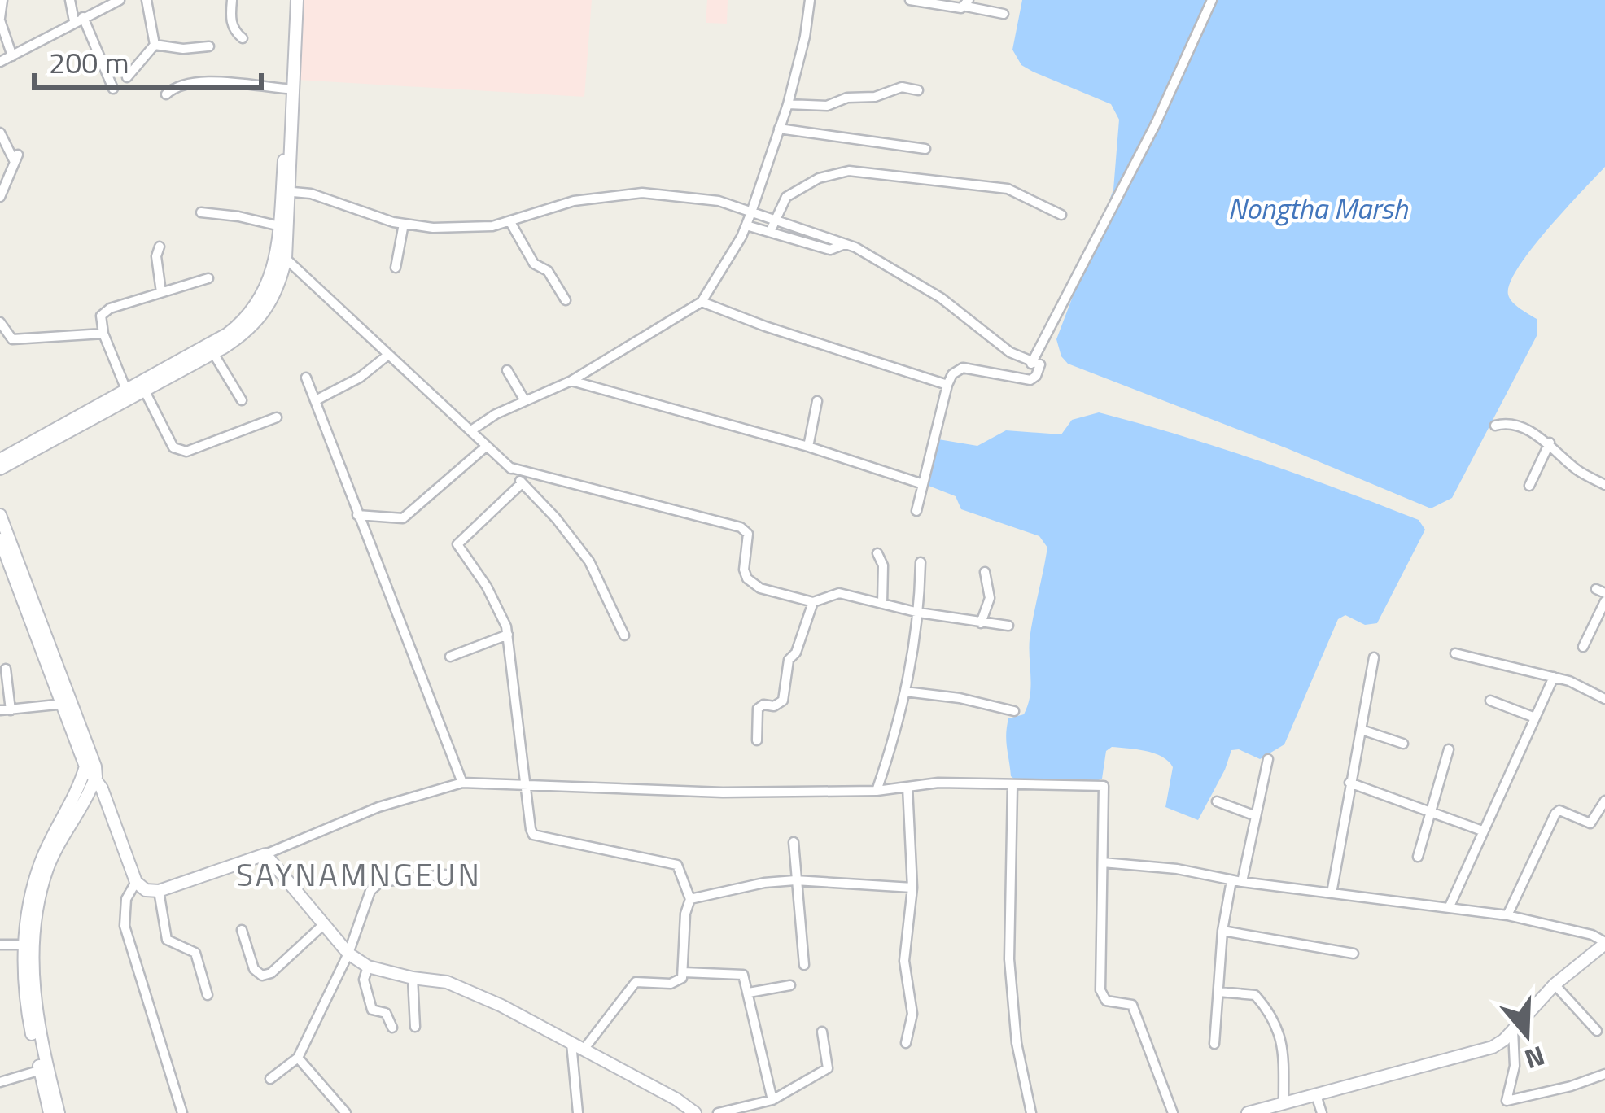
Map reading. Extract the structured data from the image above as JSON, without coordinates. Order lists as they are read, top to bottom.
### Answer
{
  "districts": ["SAYNAMNGEUN"],
  "water": ["Nongtha Marsh"],
  "scale_bar": "200 m",
  "north": "bottom"
}
